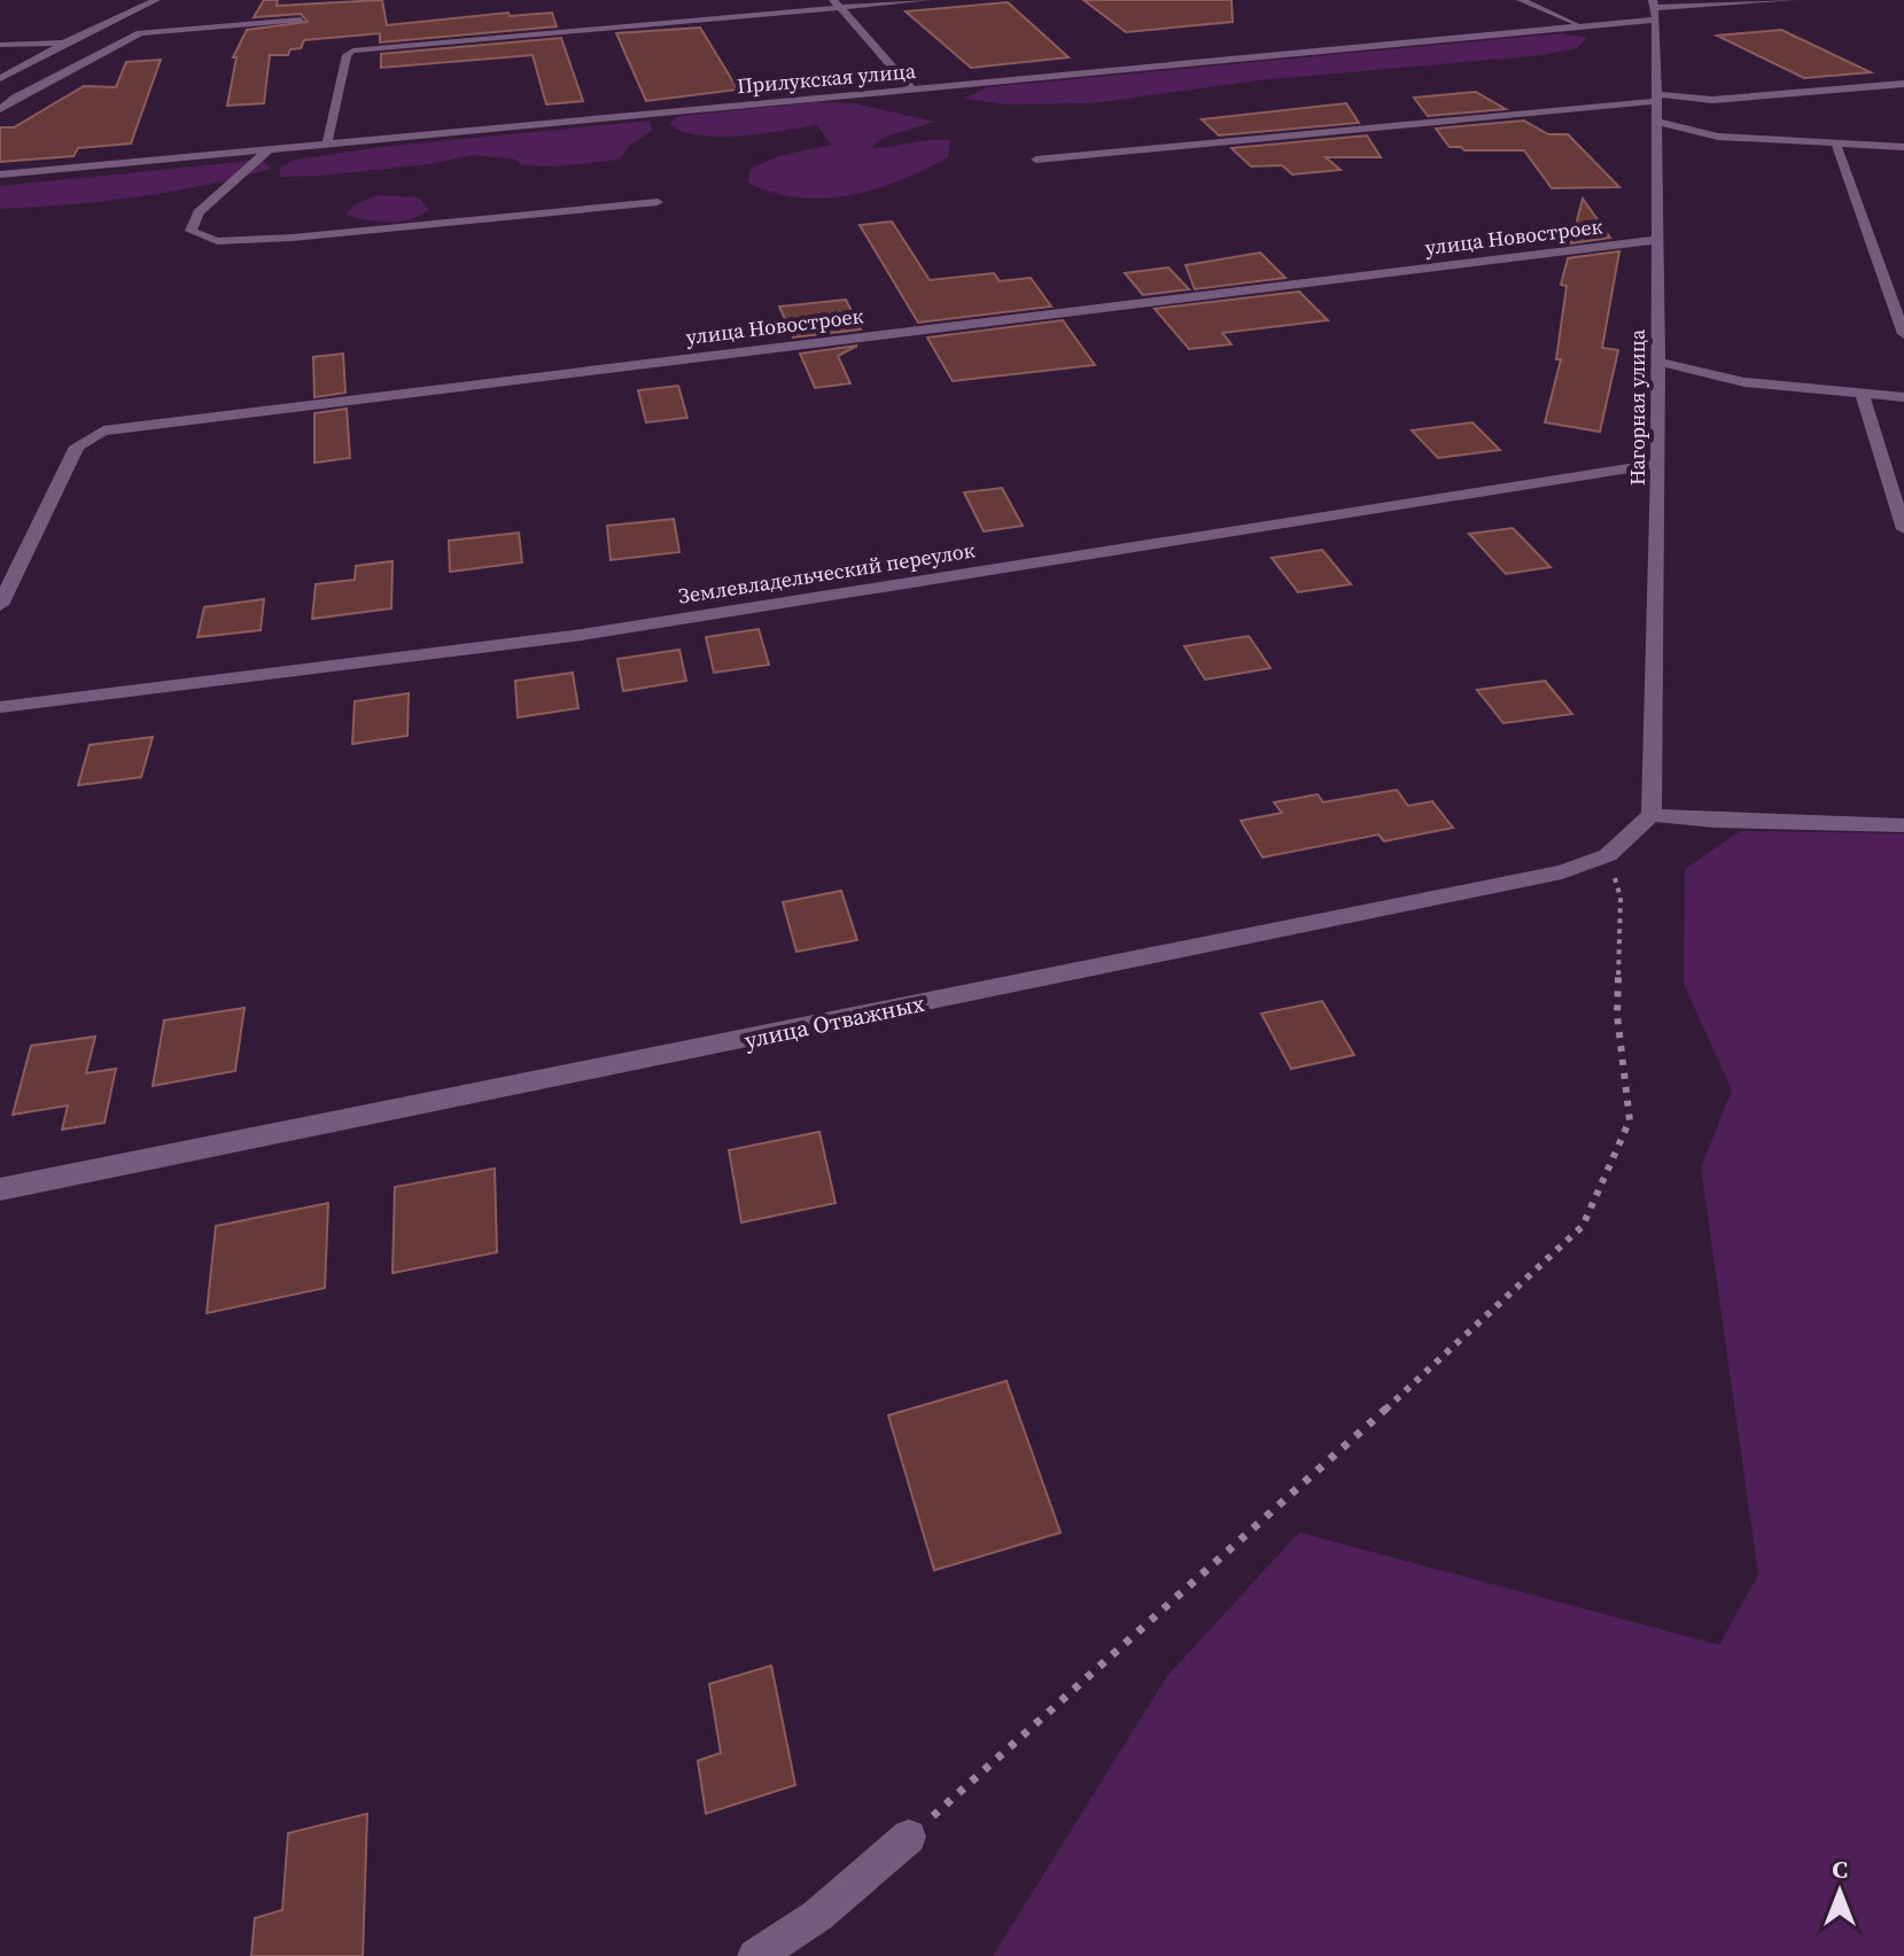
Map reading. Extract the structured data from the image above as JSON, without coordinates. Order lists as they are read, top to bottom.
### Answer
{
  "streets": {
    "street": [
      "Прилукская улица",
      "улица Новостроек",
      "Нагорная улица",
      "Землевладельческий переулок",
      "улица Отважных"
    ]
  },
  "crossings": [
    ["Прилукская улица", "Нагорная улица"],
    ["улица Новостроек", "Нагорная улица"],
    ["Нагорная улица", "Землевладельческий переулок"],
    ["Нагорная улица", "улица Отважных"]
  ],
  "north": "top"
}
